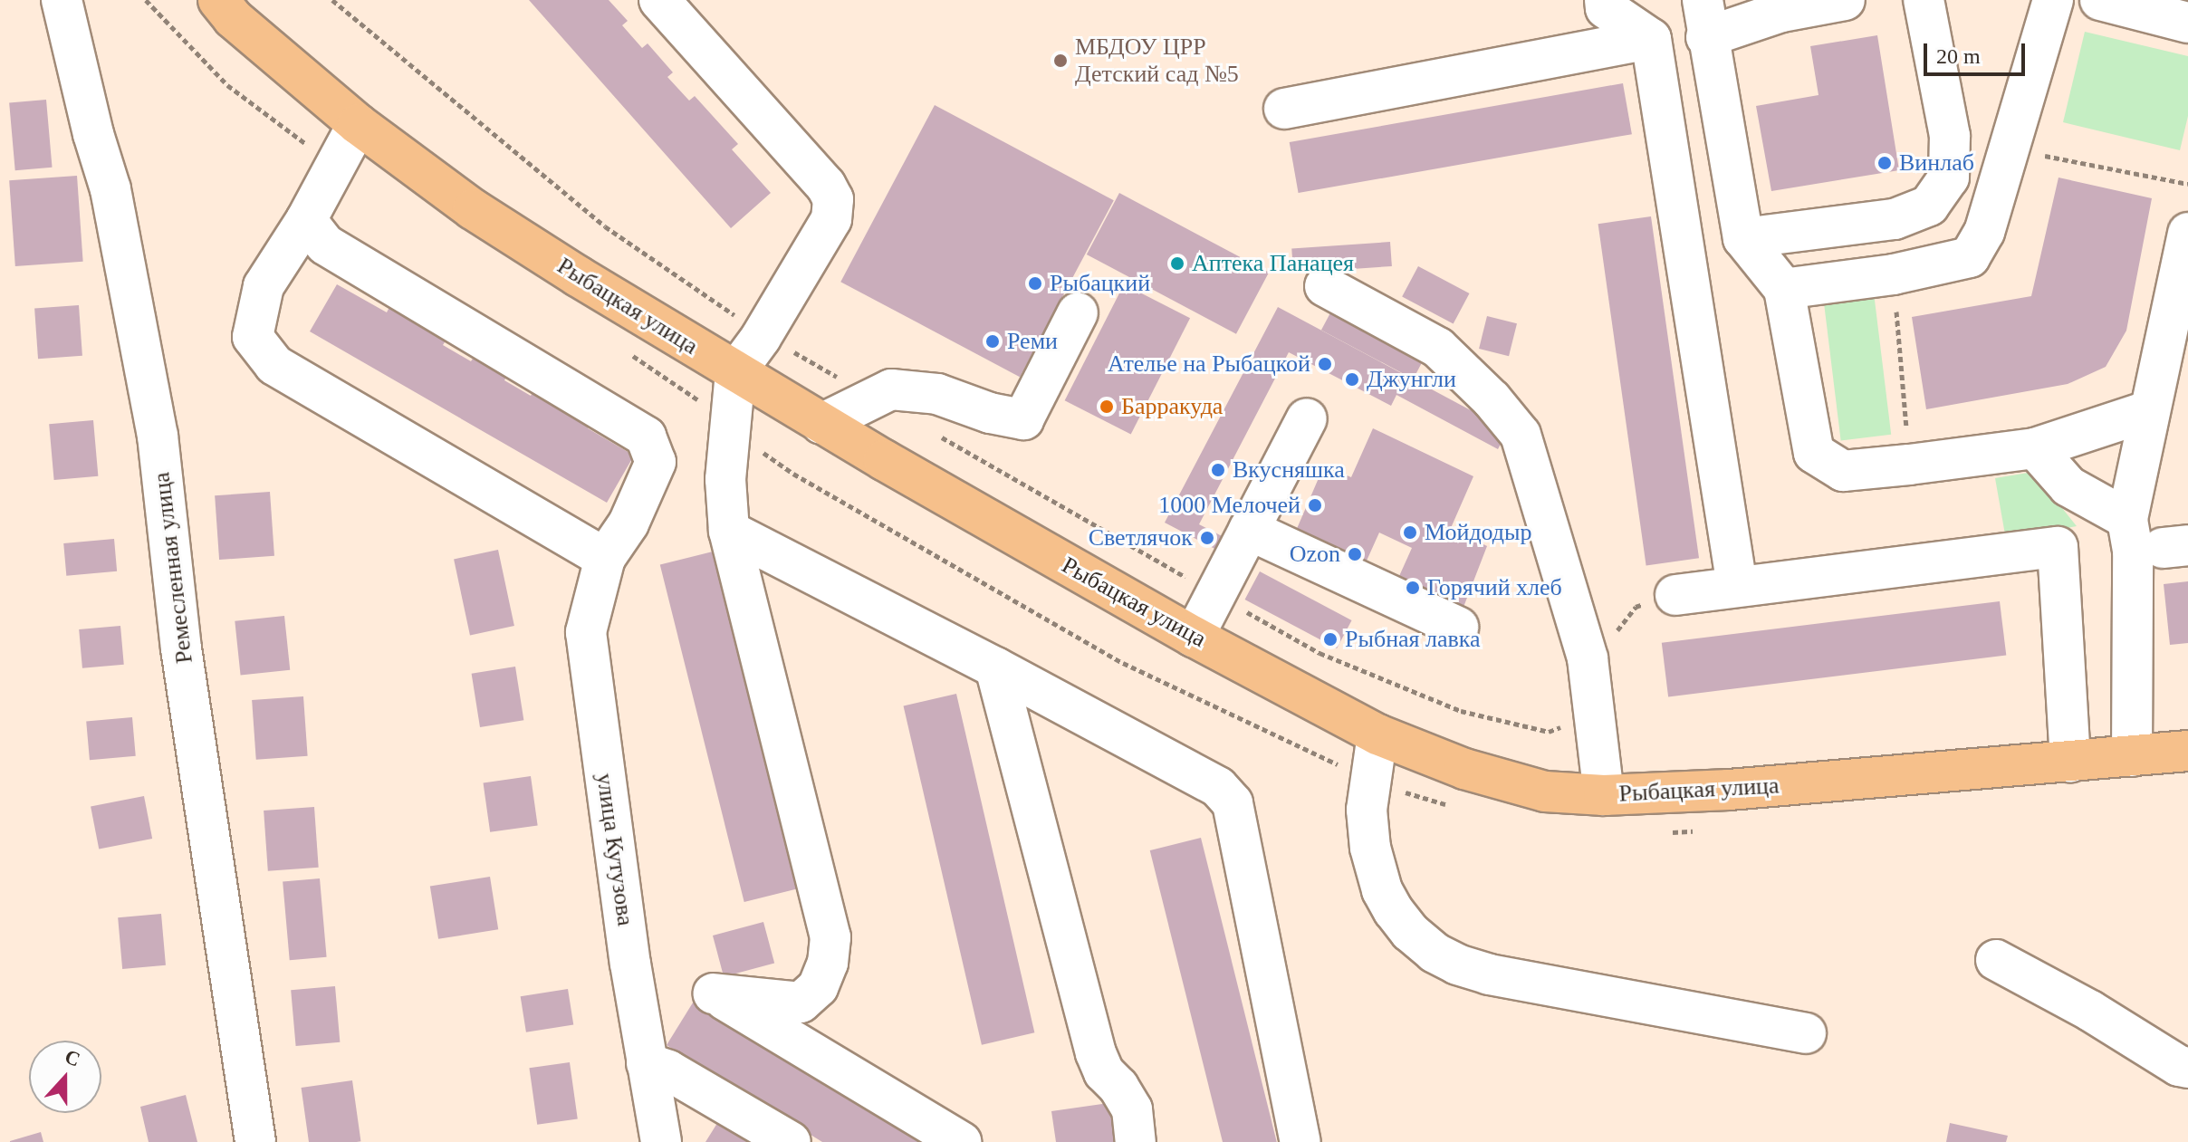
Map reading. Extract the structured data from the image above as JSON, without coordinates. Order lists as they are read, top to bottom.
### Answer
{
  "streets": {
    "main road": ["Рыбацкая улица"],
    "street": ["Ремесленная улица", "улица Кутузова"]
  },
  "places": [
    "МБДОУ ЦРР Детский сад №5",
    "Винлаб",
    "Аптека Панацея",
    "Рыбацкий",
    "Реми",
    "Ателье на Рыбацкой",
    "Джунгли",
    "Барракуда",
    "Вкусняшка",
    "1000 Мелочей",
    "Мойдодыр",
    "Светлячок",
    "Ozon",
    "Горячий хлеб",
    "Рыбная лавка"
  ],
  "scale_bar": "20 m",
  "north": "top"
}
